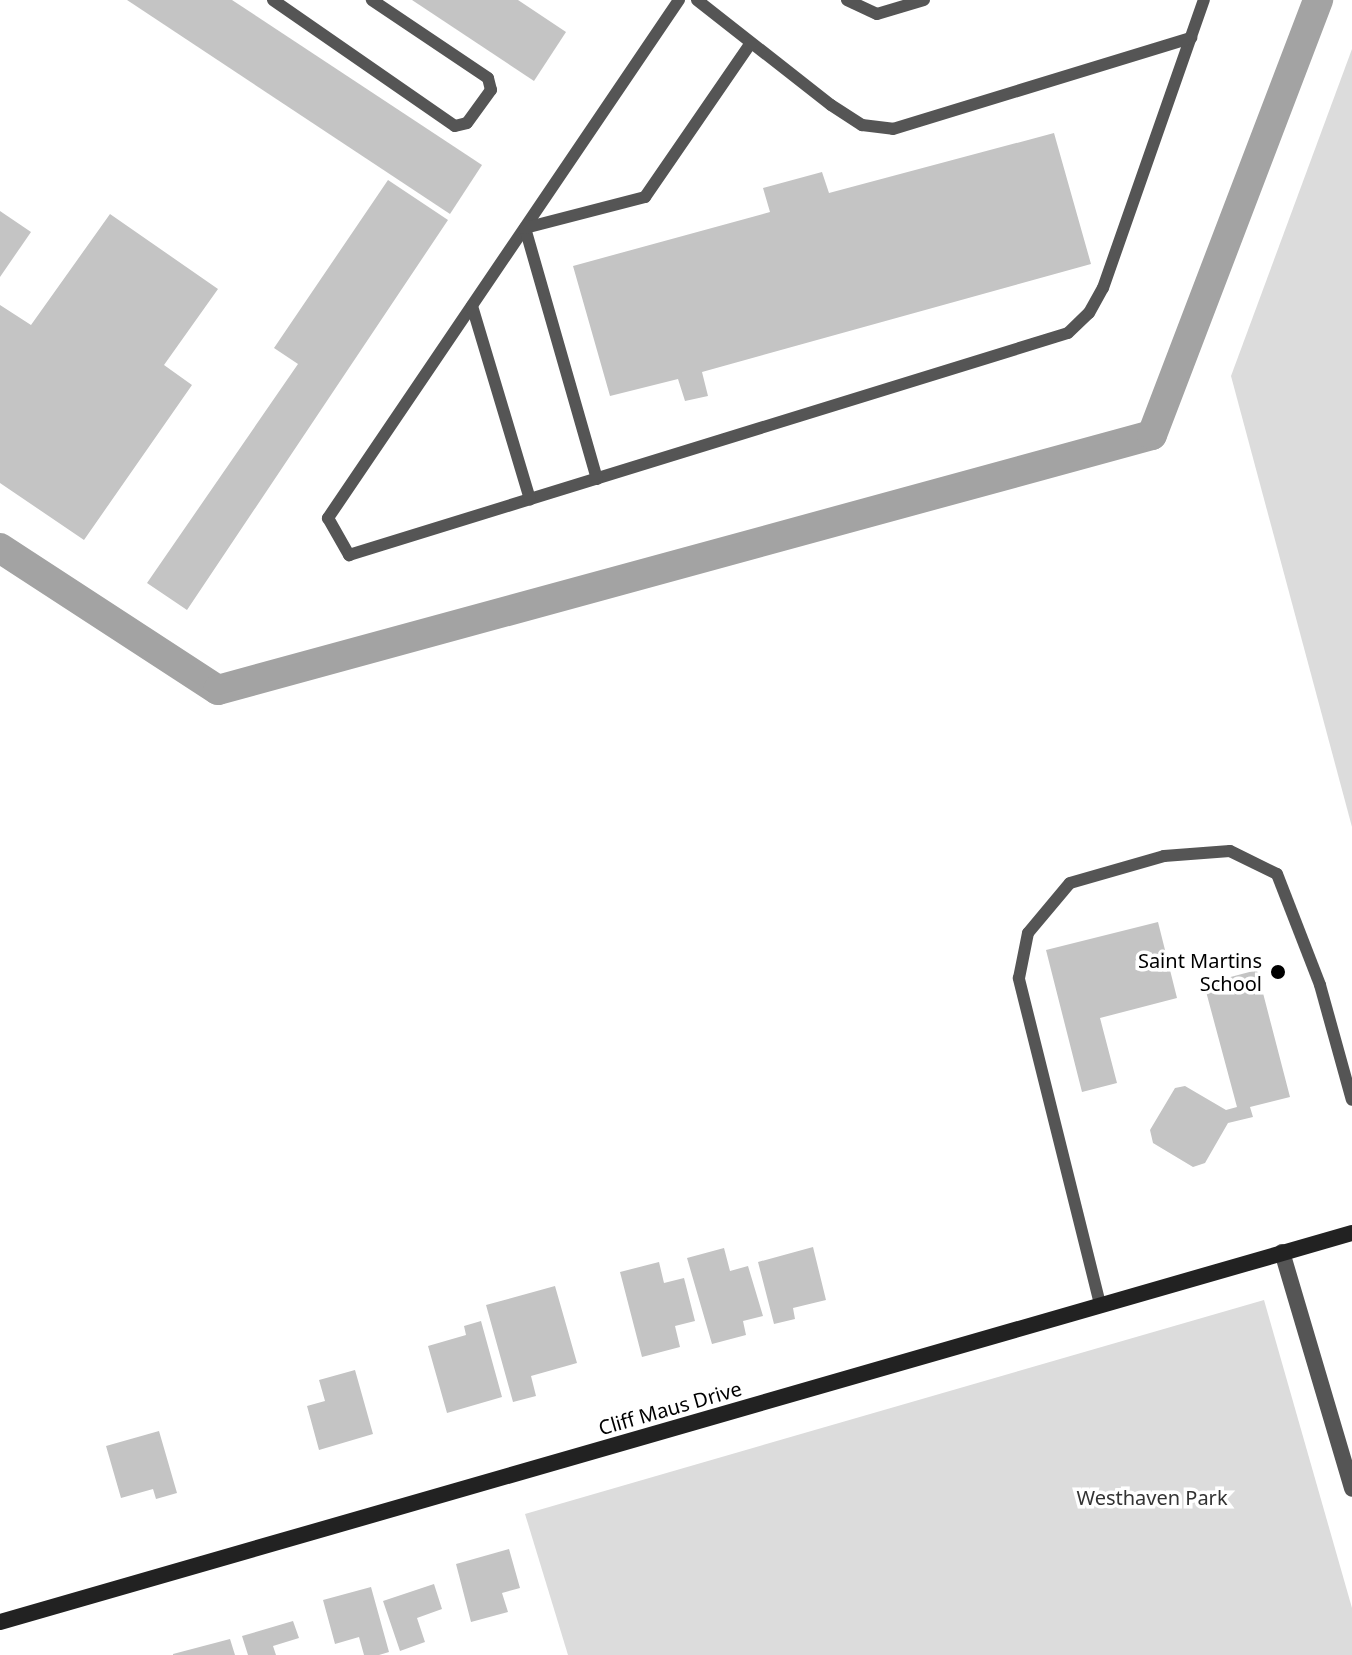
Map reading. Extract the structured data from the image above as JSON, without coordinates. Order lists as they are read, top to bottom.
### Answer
{
  "streets": {
    "street": ["Cliff Maus Drive"]
  },
  "parks": ["Westhaven Park"],
  "places": ["Saint Martins School"]
}
